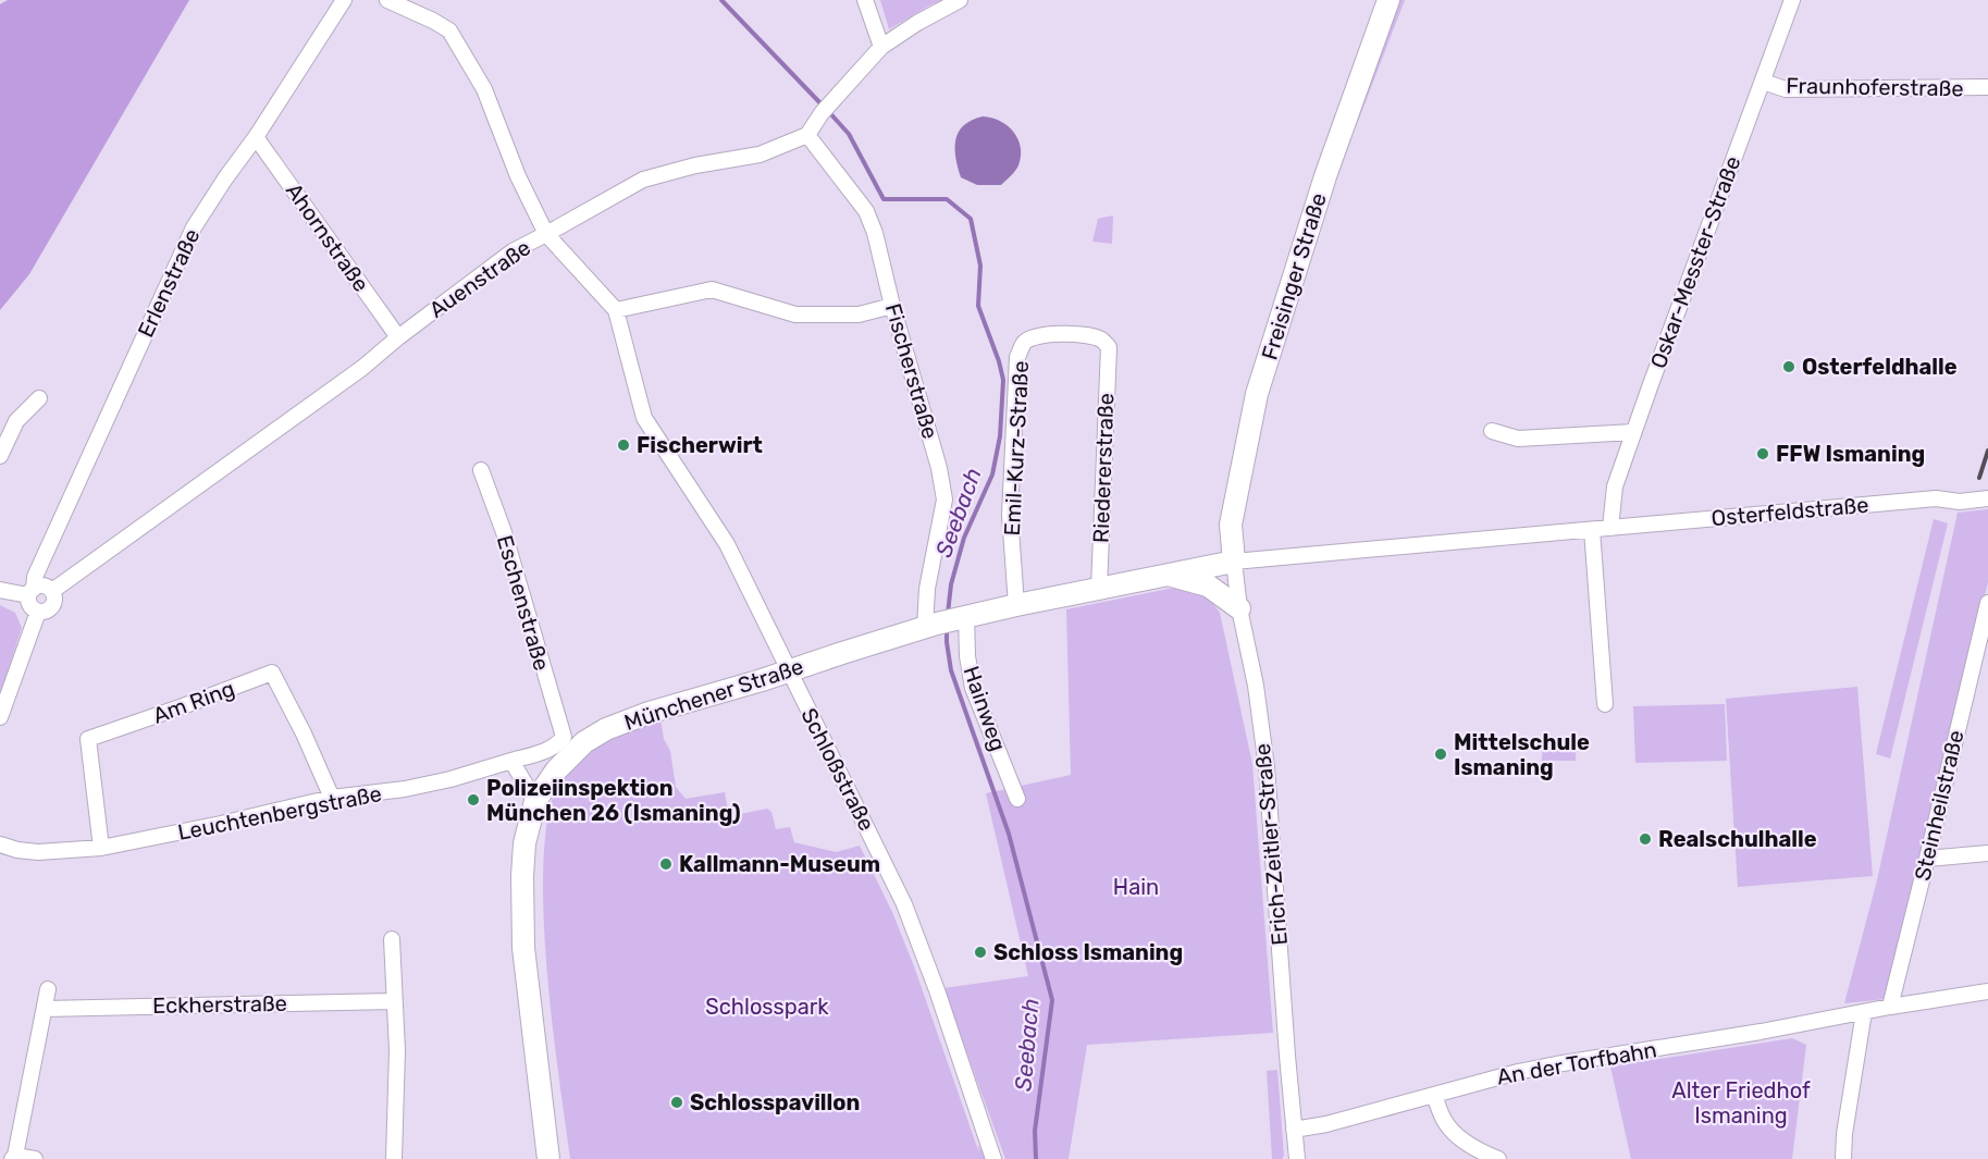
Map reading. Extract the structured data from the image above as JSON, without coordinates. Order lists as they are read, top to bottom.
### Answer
{
  "streets": {
    "main road": ["Freisinger Straße", "Münchener Straße"],
    "street": [
      "Fraunhoferstraße",
      "Ahornstraße",
      "Oskar-Messter-Straße",
      "Auenstraße",
      "Erlenstraße",
      "Fischerstraße",
      "Emil-Kurz-Straße",
      "Riedererstraße",
      "Osterfeldstraße",
      "Eschenstraße",
      "Am Ring",
      "Hainweg",
      "Schloßstraße",
      "Steinheilstraße",
      "Leuchtenbergstraße",
      "Erich-Zeitler-Straße",
      "Eckherstraße",
      "An der Torfbahn"
    ]
  },
  "crossings": [
    ["Fraunhoferstraße", "Oskar-Messter-Straße"],
    ["Ahornstraße", "Auenstraße"],
    ["Ahornstraße", "Erlenstraße"],
    ["Oskar-Messter-Straße", "Osterfeldstraße"],
    ["Freisinger Straße", "Osterfeldstraße"],
    ["Freisinger Straße", "Münchener Straße"],
    ["Freisinger Straße", "Erich-Zeitler-Straße"],
    ["Auenstraße", "Erlenstraße"],
    ["Auenstraße", "Fischerstraße"],
    ["Auenstraße", "Schloßstraße"],
    ["Fischerstraße", "Münchener Straße"],
    ["Fischerstraße", "Hainweg"],
    ["Emil-Kurz-Straße", "Riedererstraße"],
    ["Emil-Kurz-Straße", "Münchener Straße"],
    ["Riedererstraße", "Münchener Straße"],
    ["Osterfeldstraße", "Münchener Straße"],
    ["Osterfeldstraße", "Erich-Zeitler-Straße"],
    ["Münchener Straße", "Hainweg"],
    ["Münchener Straße", "Schloßstraße"],
    ["Münchener Straße", "Erich-Zeitler-Straße"],
    ["Am Ring", "Leuchtenbergstraße"],
    ["Steinheilstraße", "An der Torfbahn"],
    ["Erich-Zeitler-Straße", "An der Torfbahn"]
  ],
  "water": ["Seebach"],
  "parks": ["Hain", "Schlosspark", "Alter Friedhof Ismaning"],
  "places": [
    "Osterfeldhalle",
    "Fischerwirt",
    "FFW Ismaning",
    "Mittelschule Ismaning",
    "Polizeiinspektion München 26 (Ismaning)",
    "Realschulhalle",
    "Kallmann-Museum",
    "Schloss Ismaning",
    "Schlosspavillon"
  ]
}
